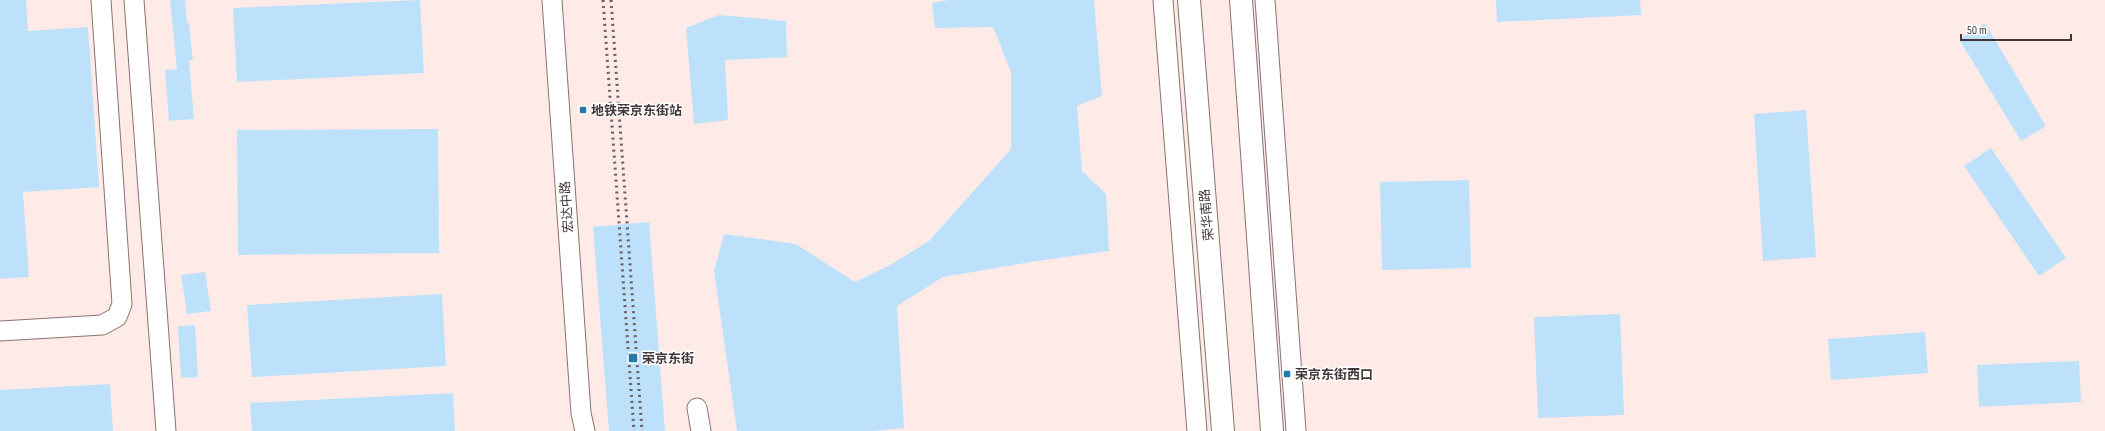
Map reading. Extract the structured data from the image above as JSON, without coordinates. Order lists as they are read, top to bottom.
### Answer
{
  "streets": {
    "main road": ["荣华南路"],
    "street": ["宏达中路"]
  },
  "places": {
    "transit": ["地铁荣京东街站", "荣京东街", "荣京东街西口"]
  },
  "scale_bar": "50 m"
}
